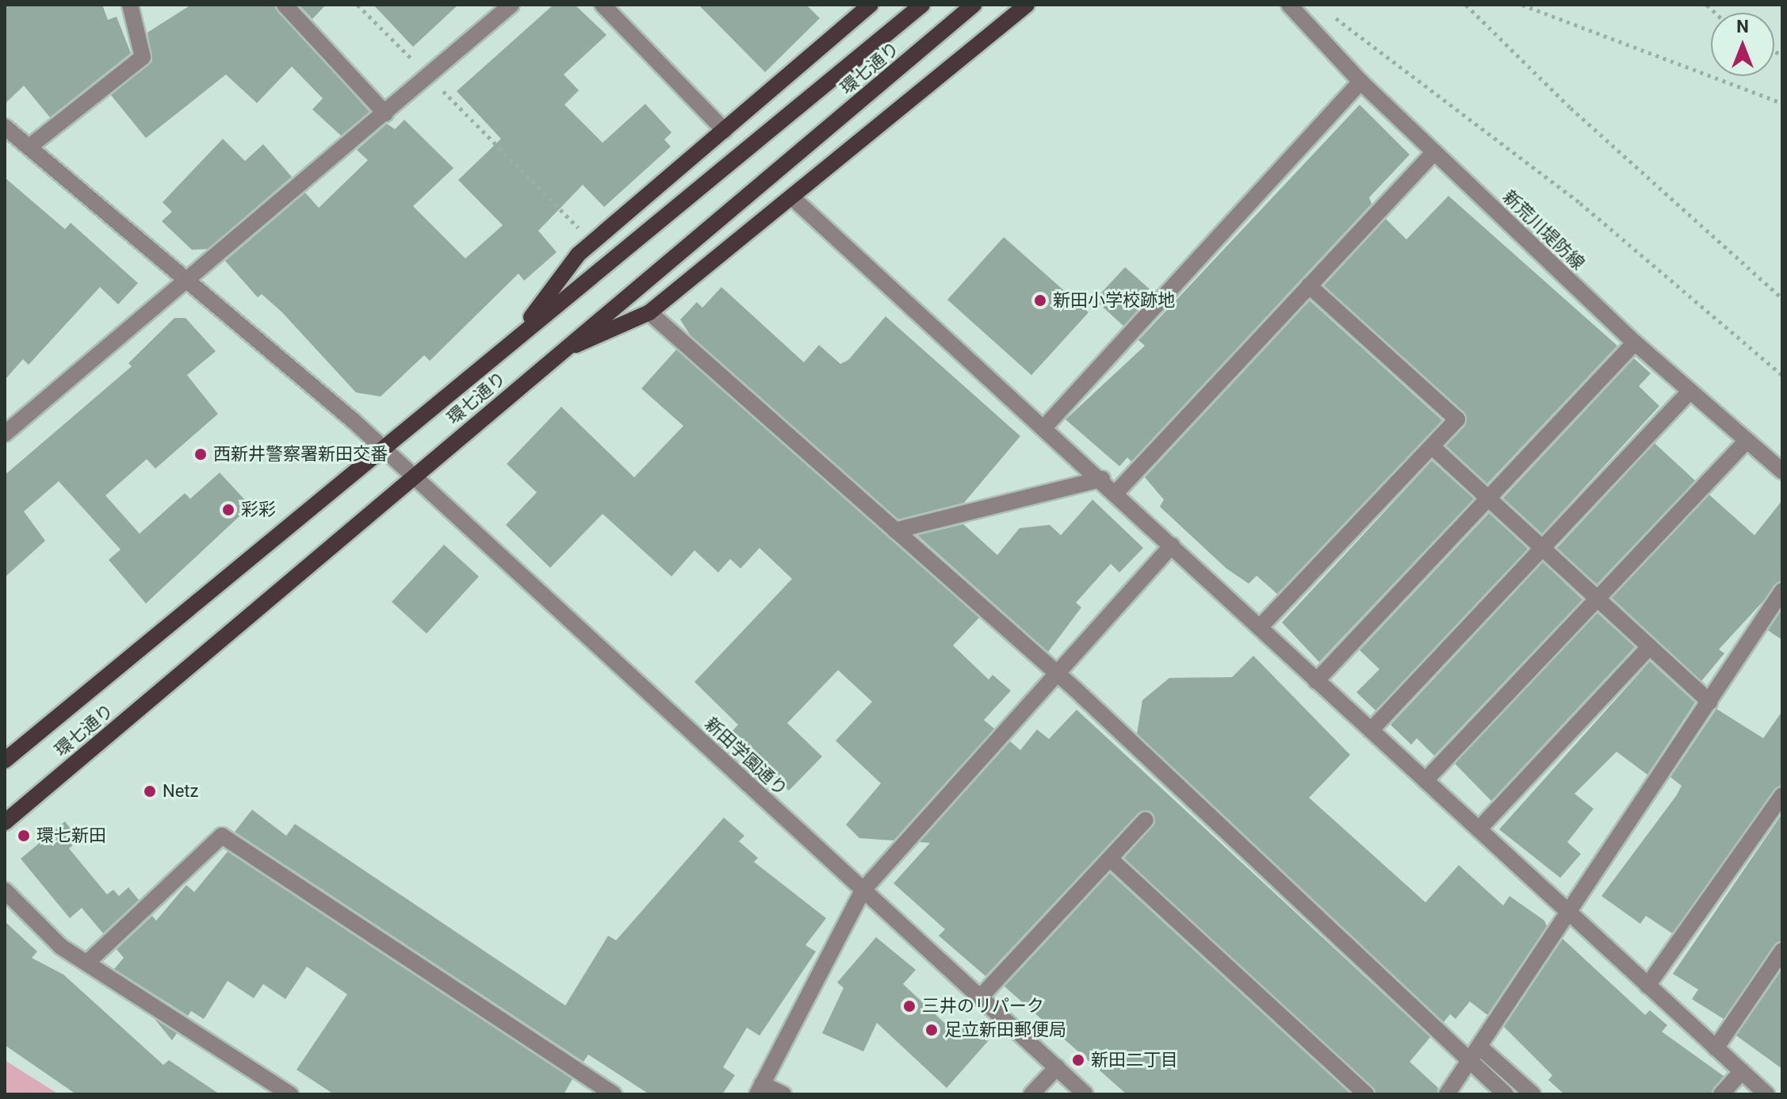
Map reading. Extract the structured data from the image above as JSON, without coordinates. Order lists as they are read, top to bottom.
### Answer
{
  "streets": {
    "main road": ["環七通り"],
    "street": ["新荒川堤防線", "新田学園通り"]
  },
  "crossings": [
    ["環七通り", "新田学園通り"]
  ],
  "places": [
    "新田小学校跡地",
    "西新井警察署新田交番",
    "彩彩",
    "Netz",
    "環七新田",
    "三井のリパーク",
    "足立新田郵便局",
    "新田二丁目"
  ],
  "north": "top"
}
